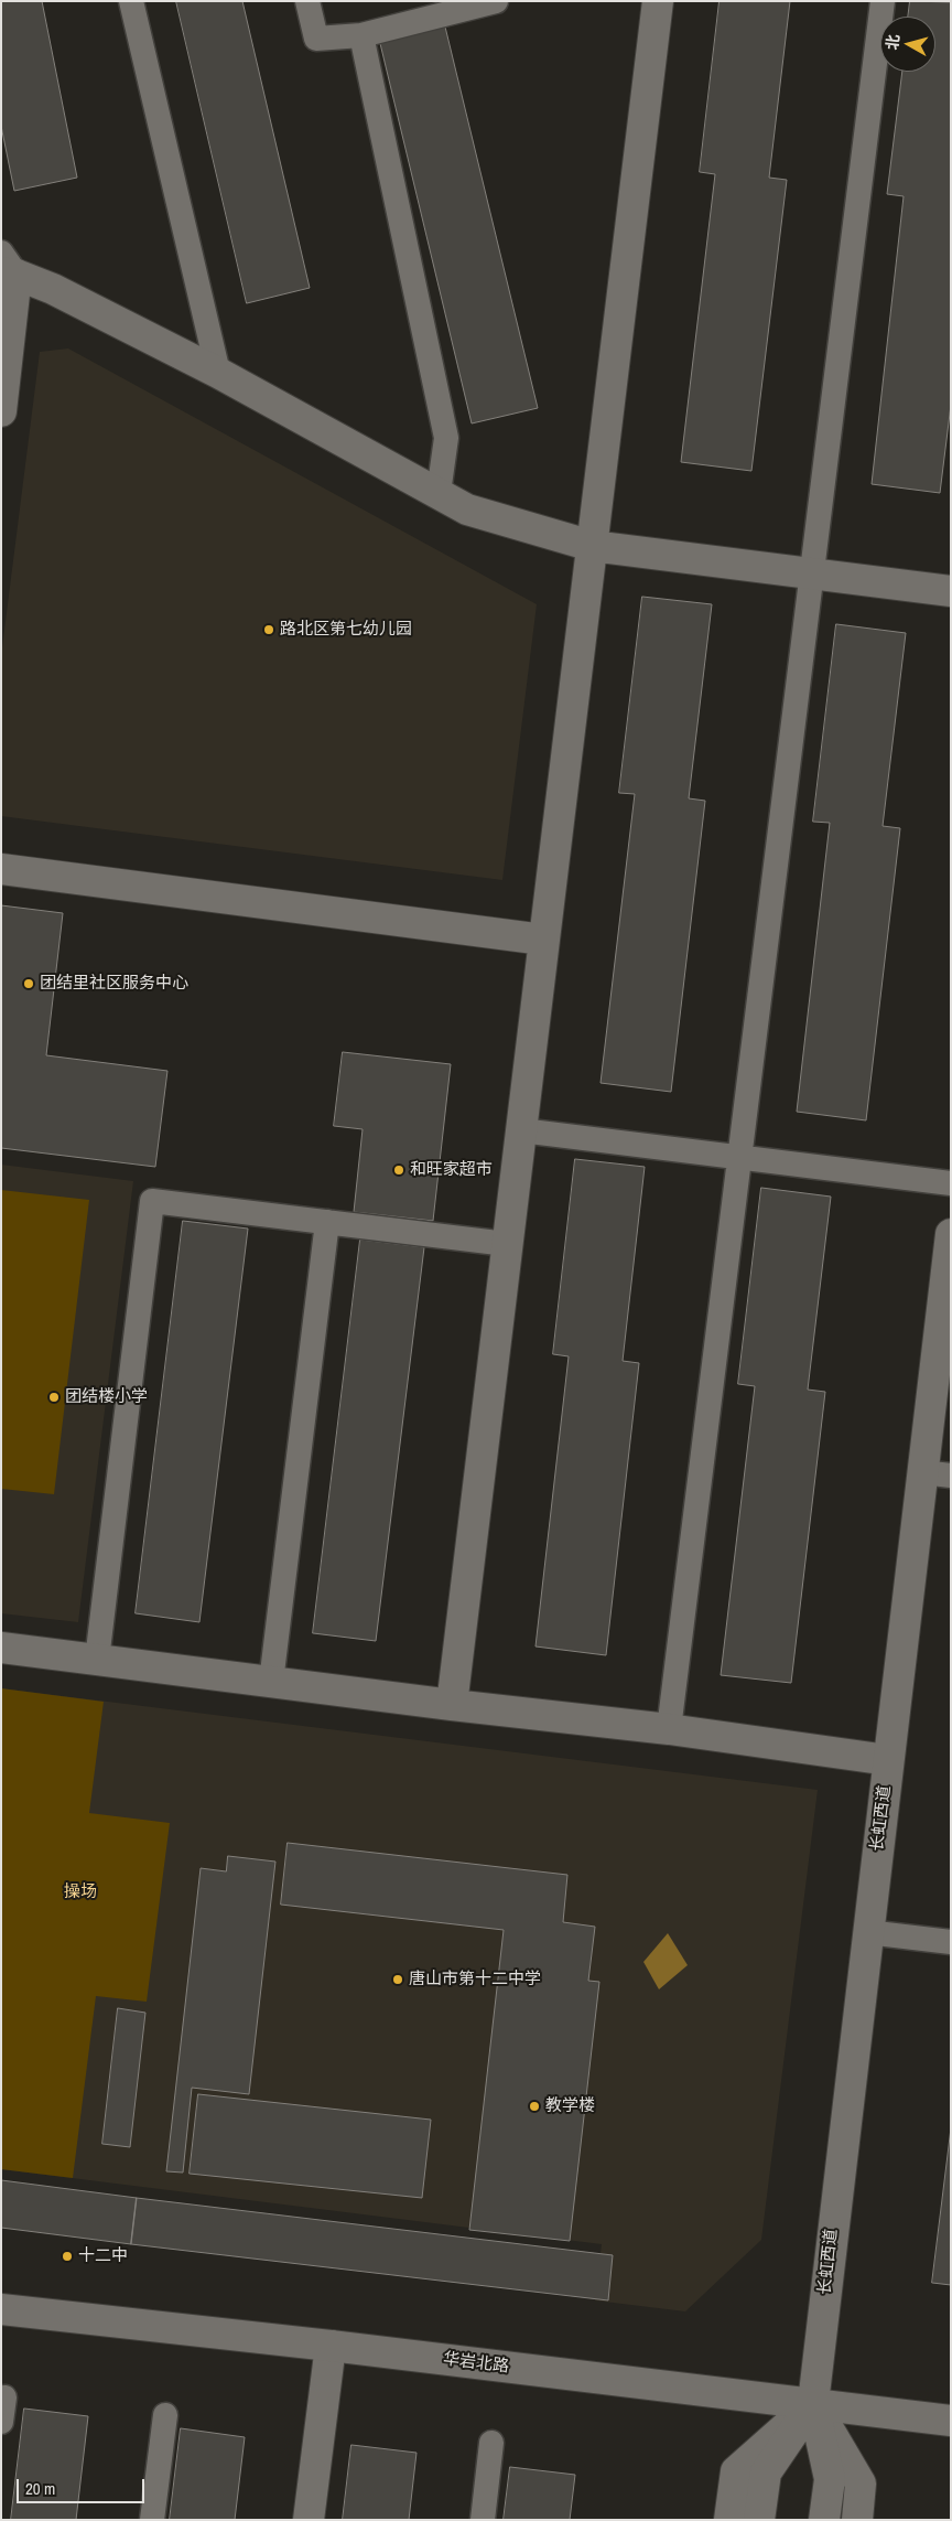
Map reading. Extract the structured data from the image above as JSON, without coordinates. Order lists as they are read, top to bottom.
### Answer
{
  "streets": {
    "street": ["长虹西道", "华岩北路"]
  },
  "crossings": [
    ["长虹西道", "华岩北路"]
  ],
  "parks": ["操场"],
  "places": [
    "路北区第七幼儿园",
    "团结里社区服务中心",
    "和旺家超市",
    "团结楼小学",
    "唐山市第十二中学",
    "教学楼",
    "十二中"
  ],
  "scale_bar": "20 m",
  "north": "left"
}
